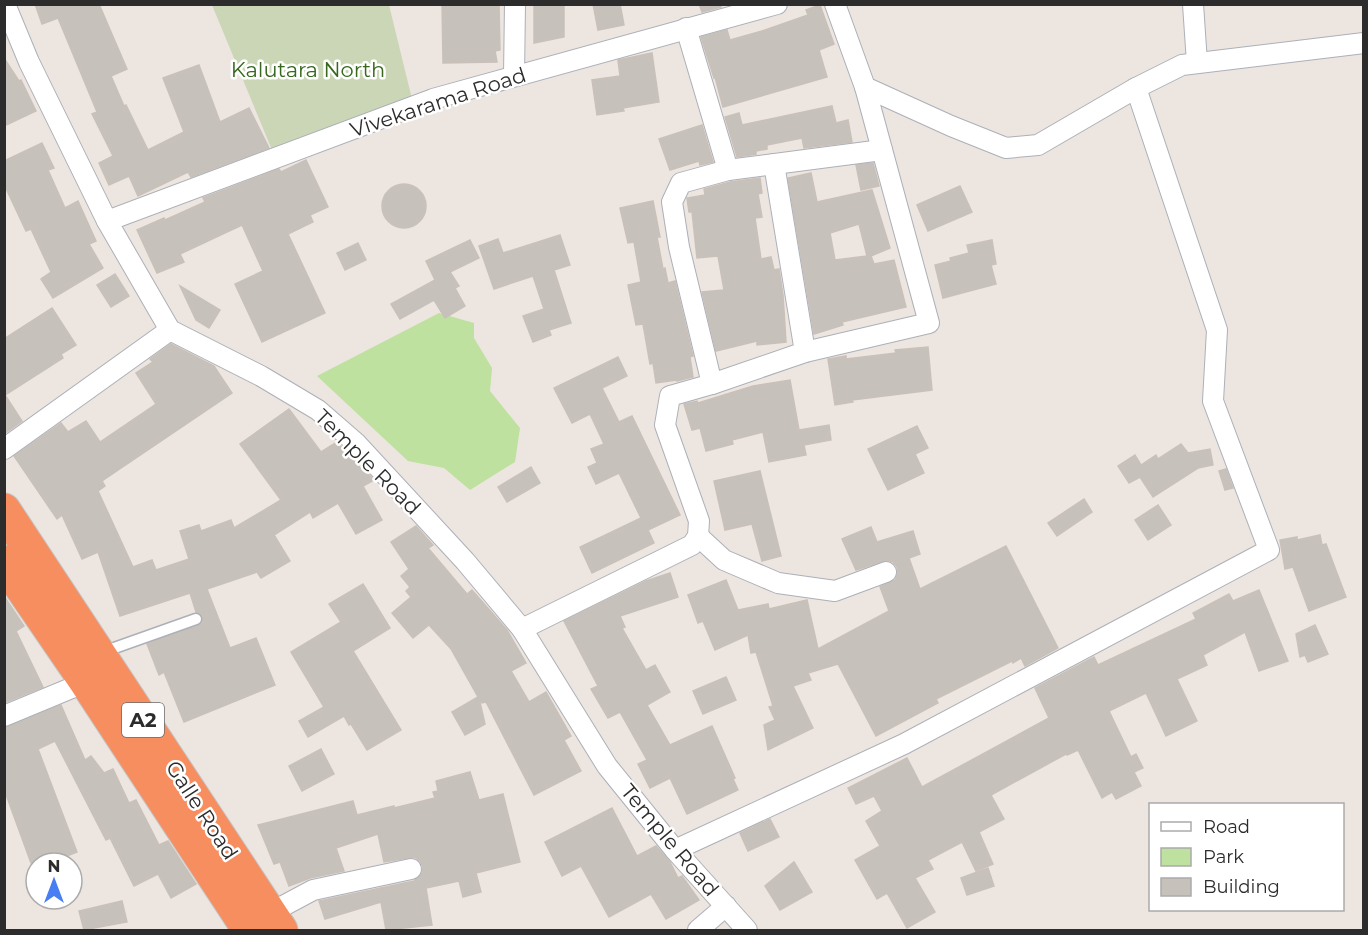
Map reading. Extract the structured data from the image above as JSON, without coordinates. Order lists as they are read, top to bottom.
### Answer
{
  "streets": {
    "highway": ["A2", "Galle Road"],
    "street": ["Vivekarama Road", "Temple Road"]
  },
  "parks": ["Kalutara North"],
  "legend": ["Road", "Park", "Building"],
  "north": "top"
}
